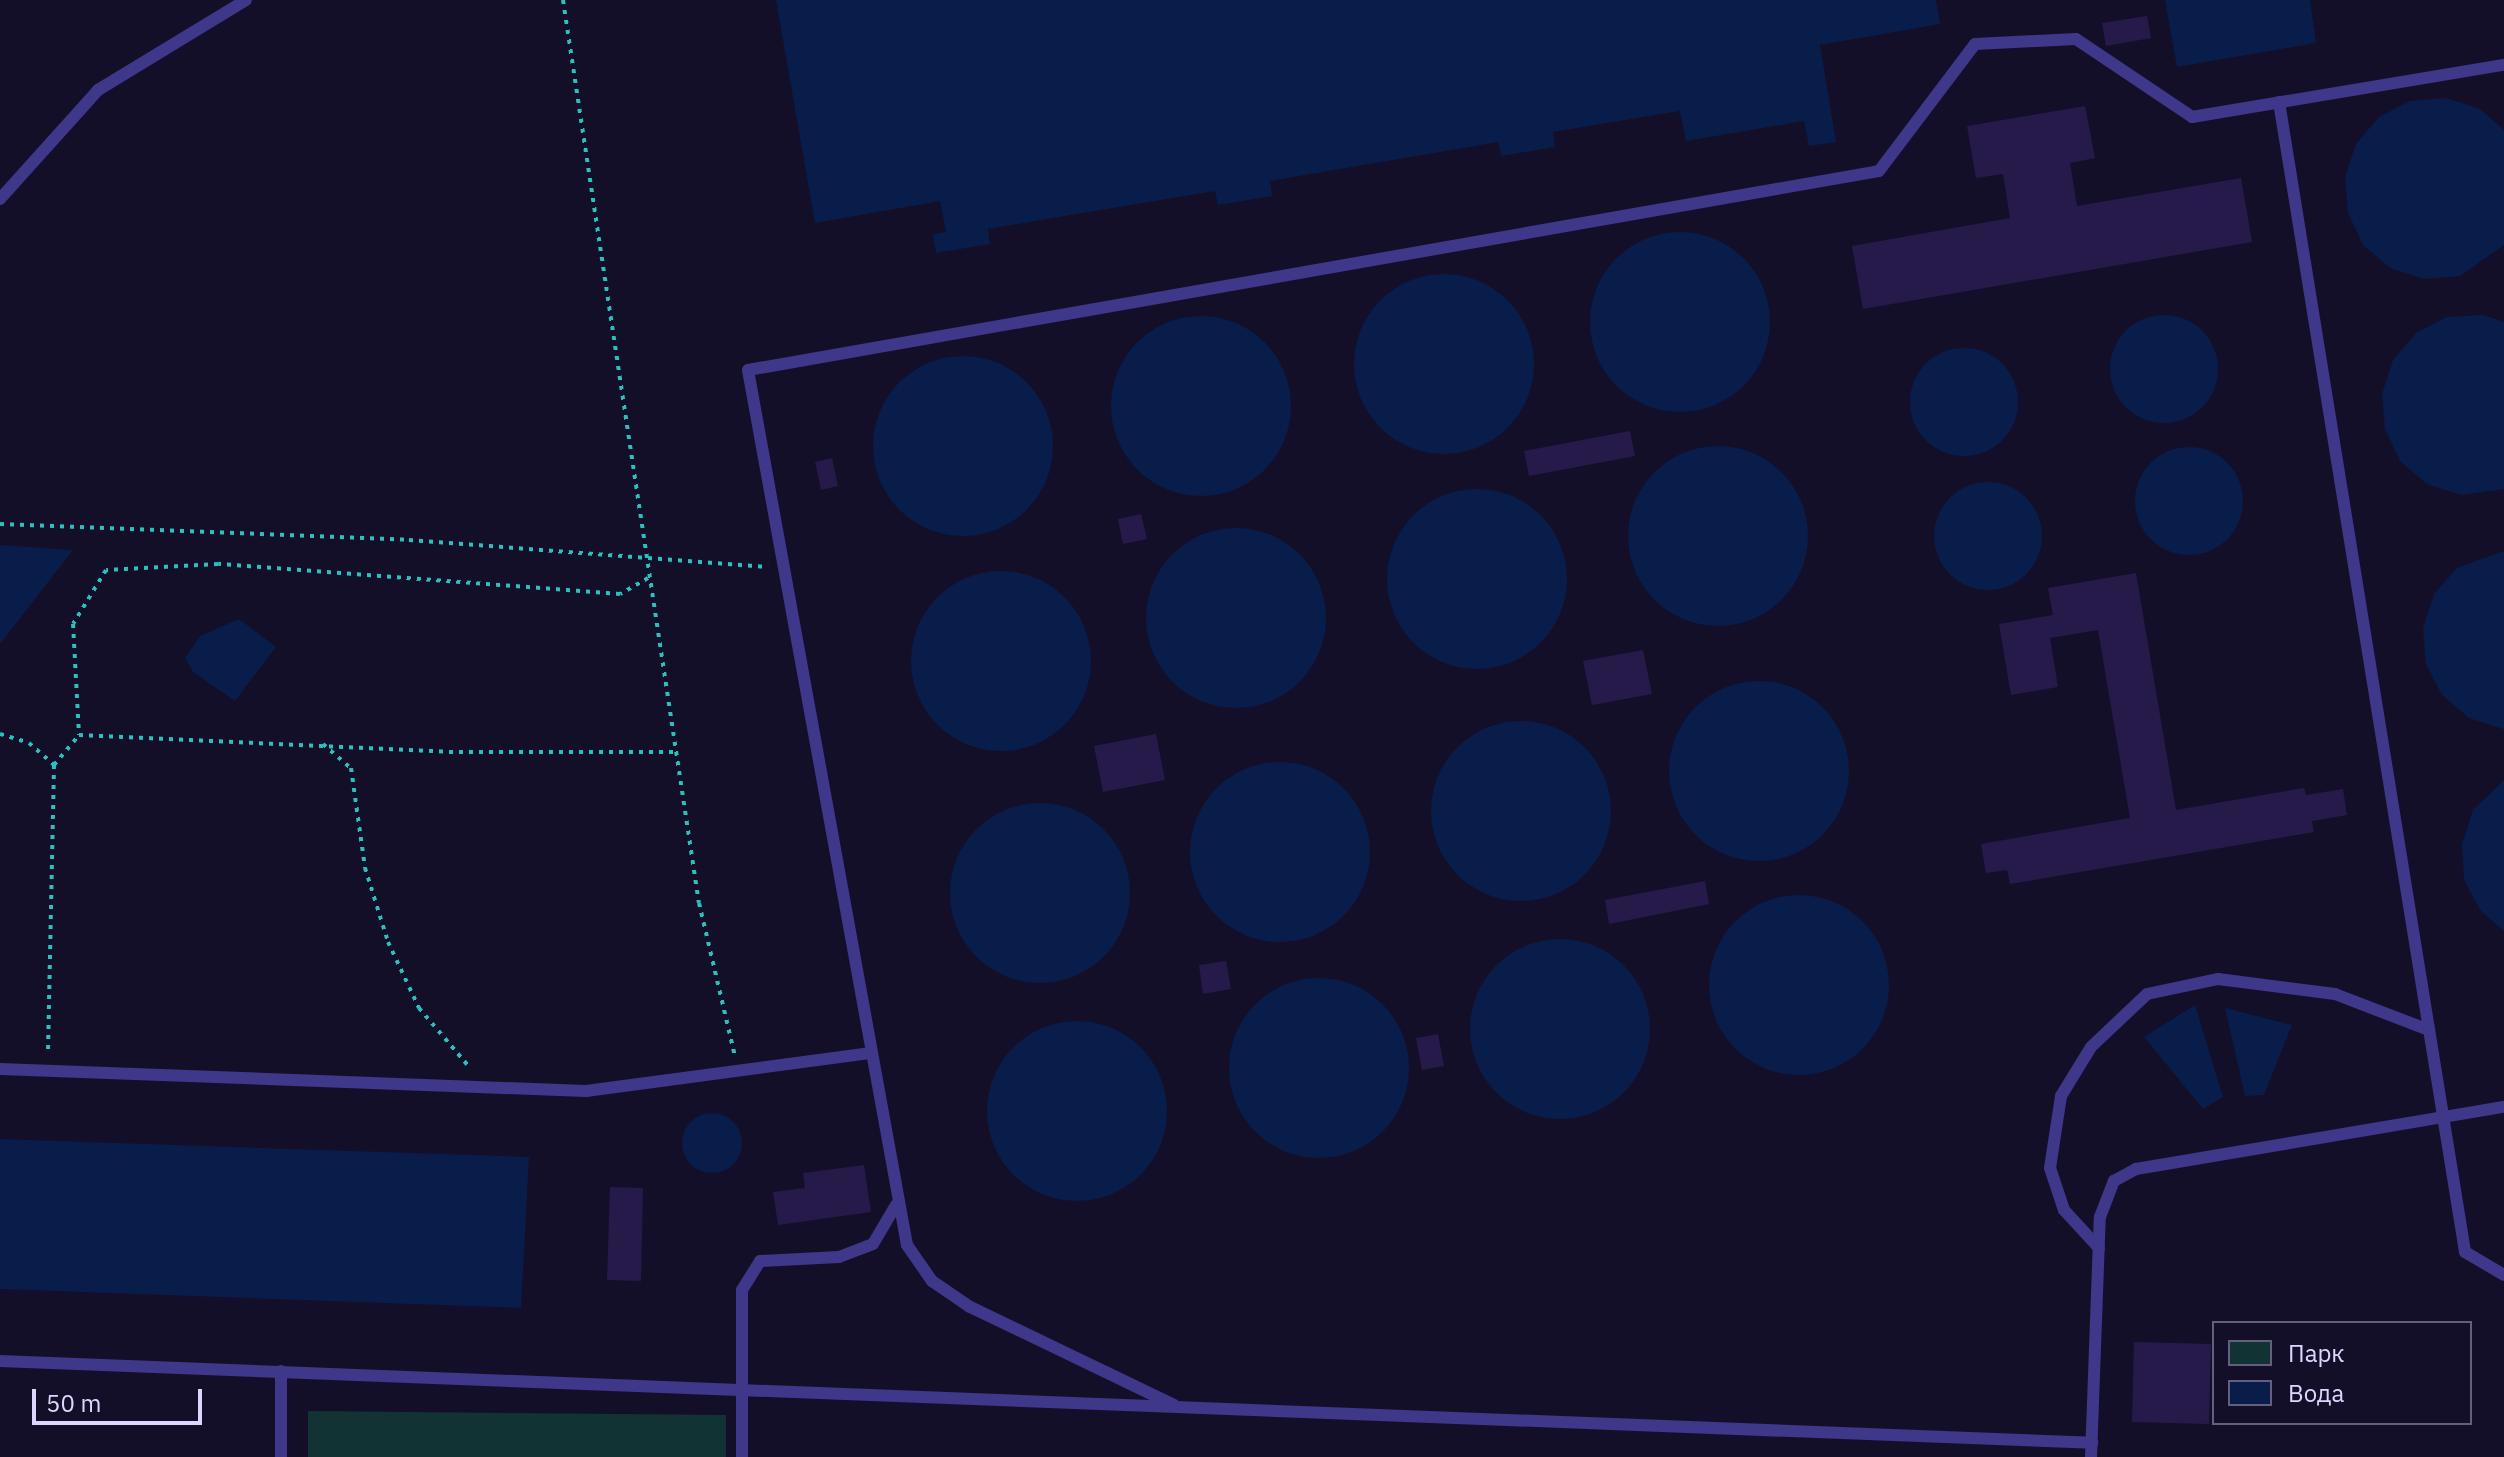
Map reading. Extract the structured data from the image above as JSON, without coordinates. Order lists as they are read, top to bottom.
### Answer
{
  "legend": ["Парк", "Вода"],
  "scale_bar": "50 m"
}
